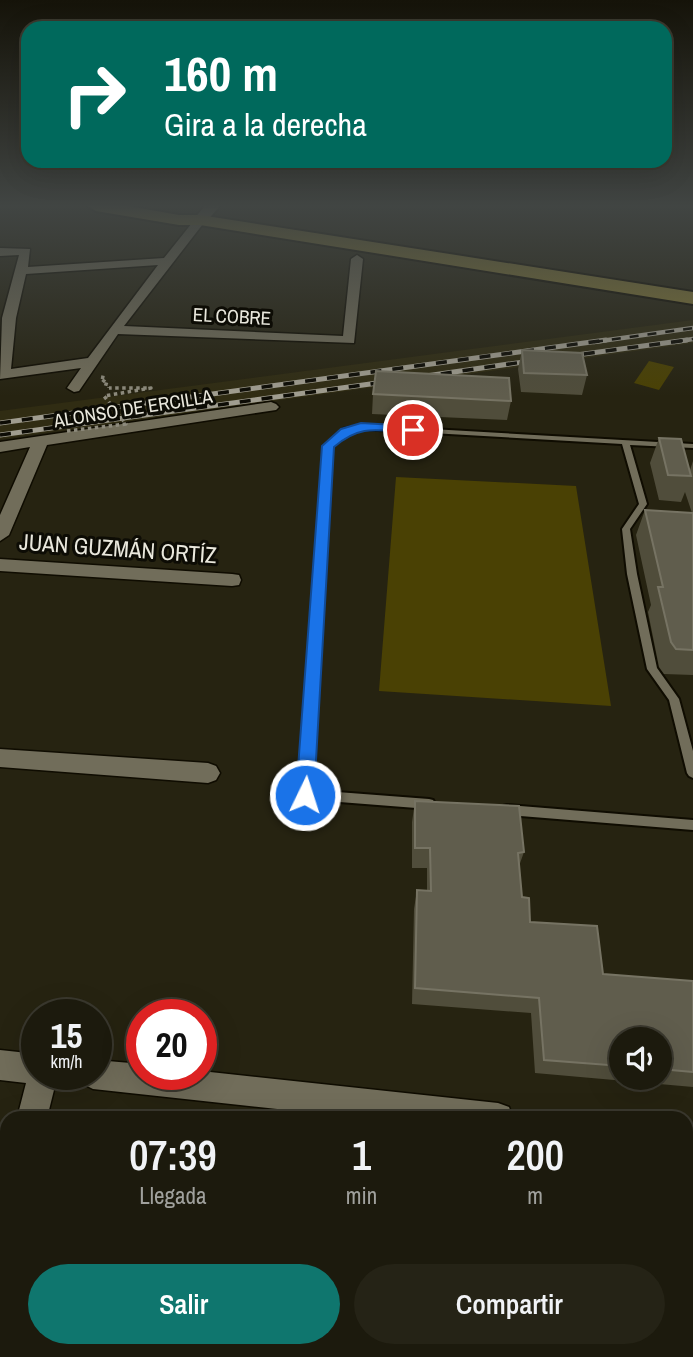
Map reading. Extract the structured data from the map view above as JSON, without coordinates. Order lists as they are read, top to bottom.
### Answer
{
  "streets": {
    "street": ["EL COBRE", "ALONSO DE ERCILLA", "JUAN GUZMÁN ORTÍZ"]
  },
  "page": {
    "turn": ["160 m", "Gira a la derecha"],
    "speed": "15 km/h",
    "limit": "20",
    "eta": [
      "07:39",
      "Llegada",
      "1",
      "min",
      "200",
      "m"
    ],
    "buttons": ["Salir", "Compartir"]
  }
}
